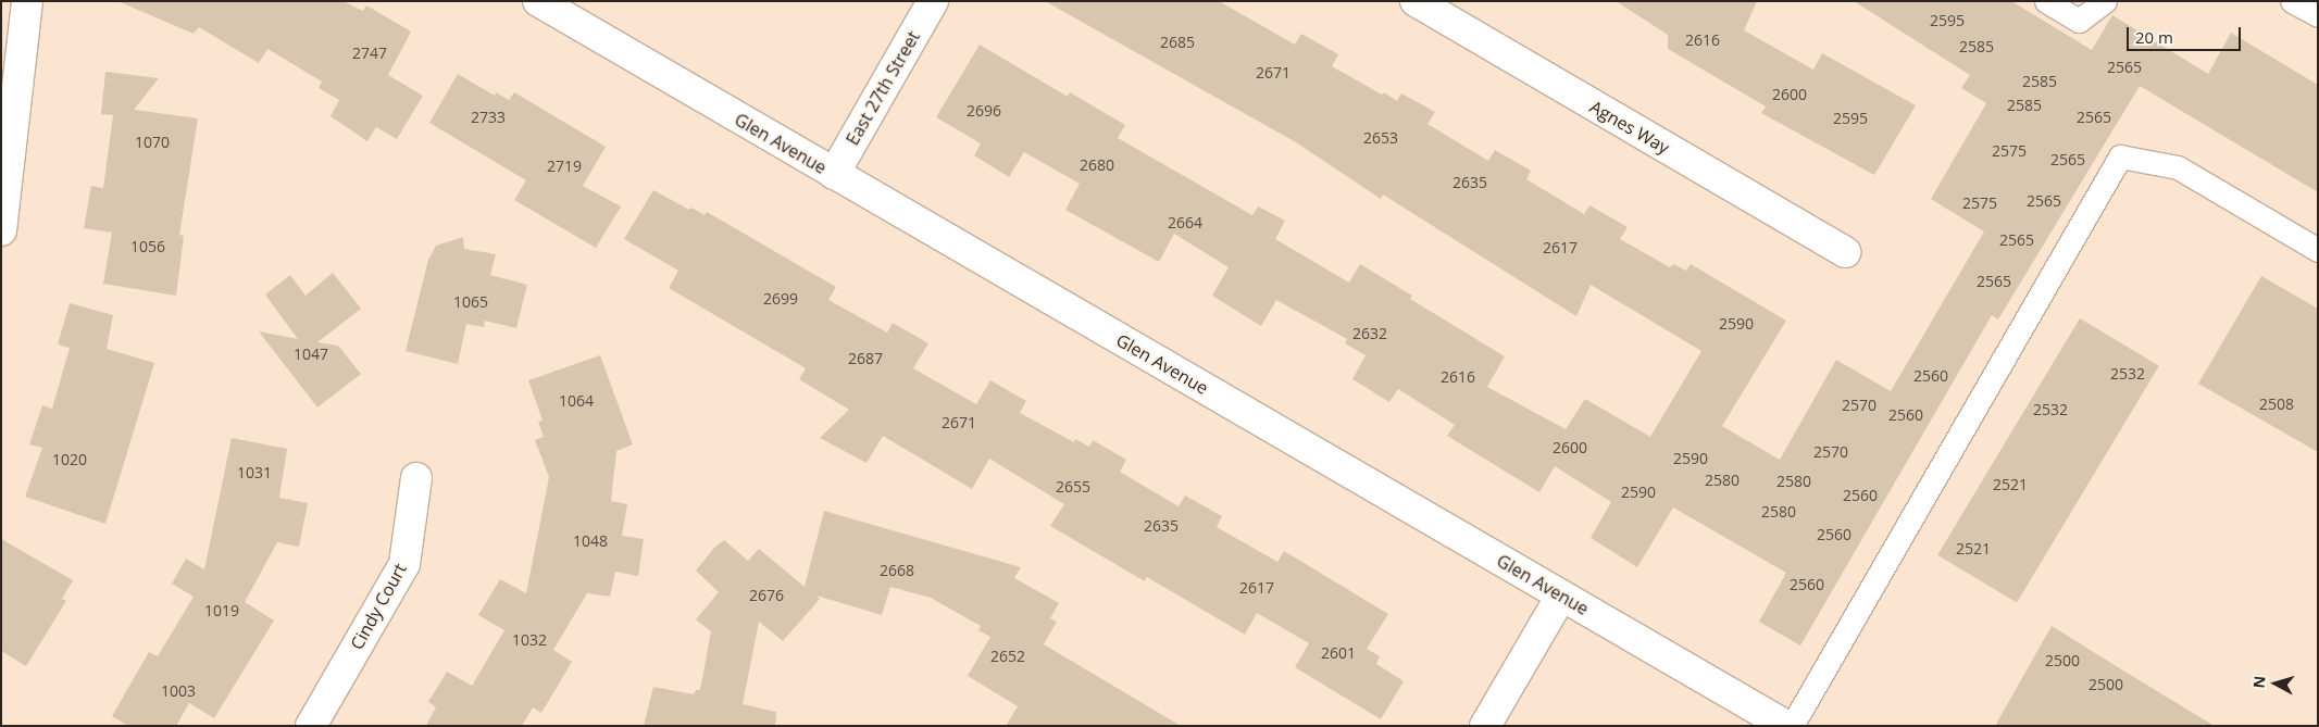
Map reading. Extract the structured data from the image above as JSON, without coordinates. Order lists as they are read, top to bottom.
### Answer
{
  "streets": {
    "street": [
      "East 27th Street",
      "Agnes Way",
      "Glen Avenue",
      "Cindy Court"
    ]
  },
  "crossings": [
    ["East 27th Street", "Glen Avenue"]
  ],
  "house_numbers": [
    "2595",
    "2616",
    "2685",
    "2585",
    "2747",
    "2565",
    "2671",
    "2585",
    "2600",
    "2585",
    "2696",
    "2733",
    "2565",
    "2595",
    "2653",
    "1070",
    "2575",
    "2565",
    "2680",
    "2719",
    "2635",
    "2565",
    "2575",
    "2664",
    "2565",
    "1056",
    "2617",
    "2565",
    "2699",
    "1065",
    "2590",
    "2632",
    "1047",
    "2687",
    "2532",
    "2560",
    "2616",
    "1064",
    "2508",
    "2570",
    "2532",
    "2560",
    "2671",
    "2600",
    "2570",
    "2590",
    "1020",
    "1031",
    "2580",
    "2580",
    "2521",
    "2655",
    "2590",
    "2560",
    "2580",
    "2635",
    "2560",
    "1048",
    "2521",
    "2668",
    "2560",
    "2617",
    "2676",
    "1019",
    "1032",
    "2601",
    "2652",
    "2500",
    "2500",
    "1003"
  ],
  "scale_bar": "20 m",
  "north": "left"
}
